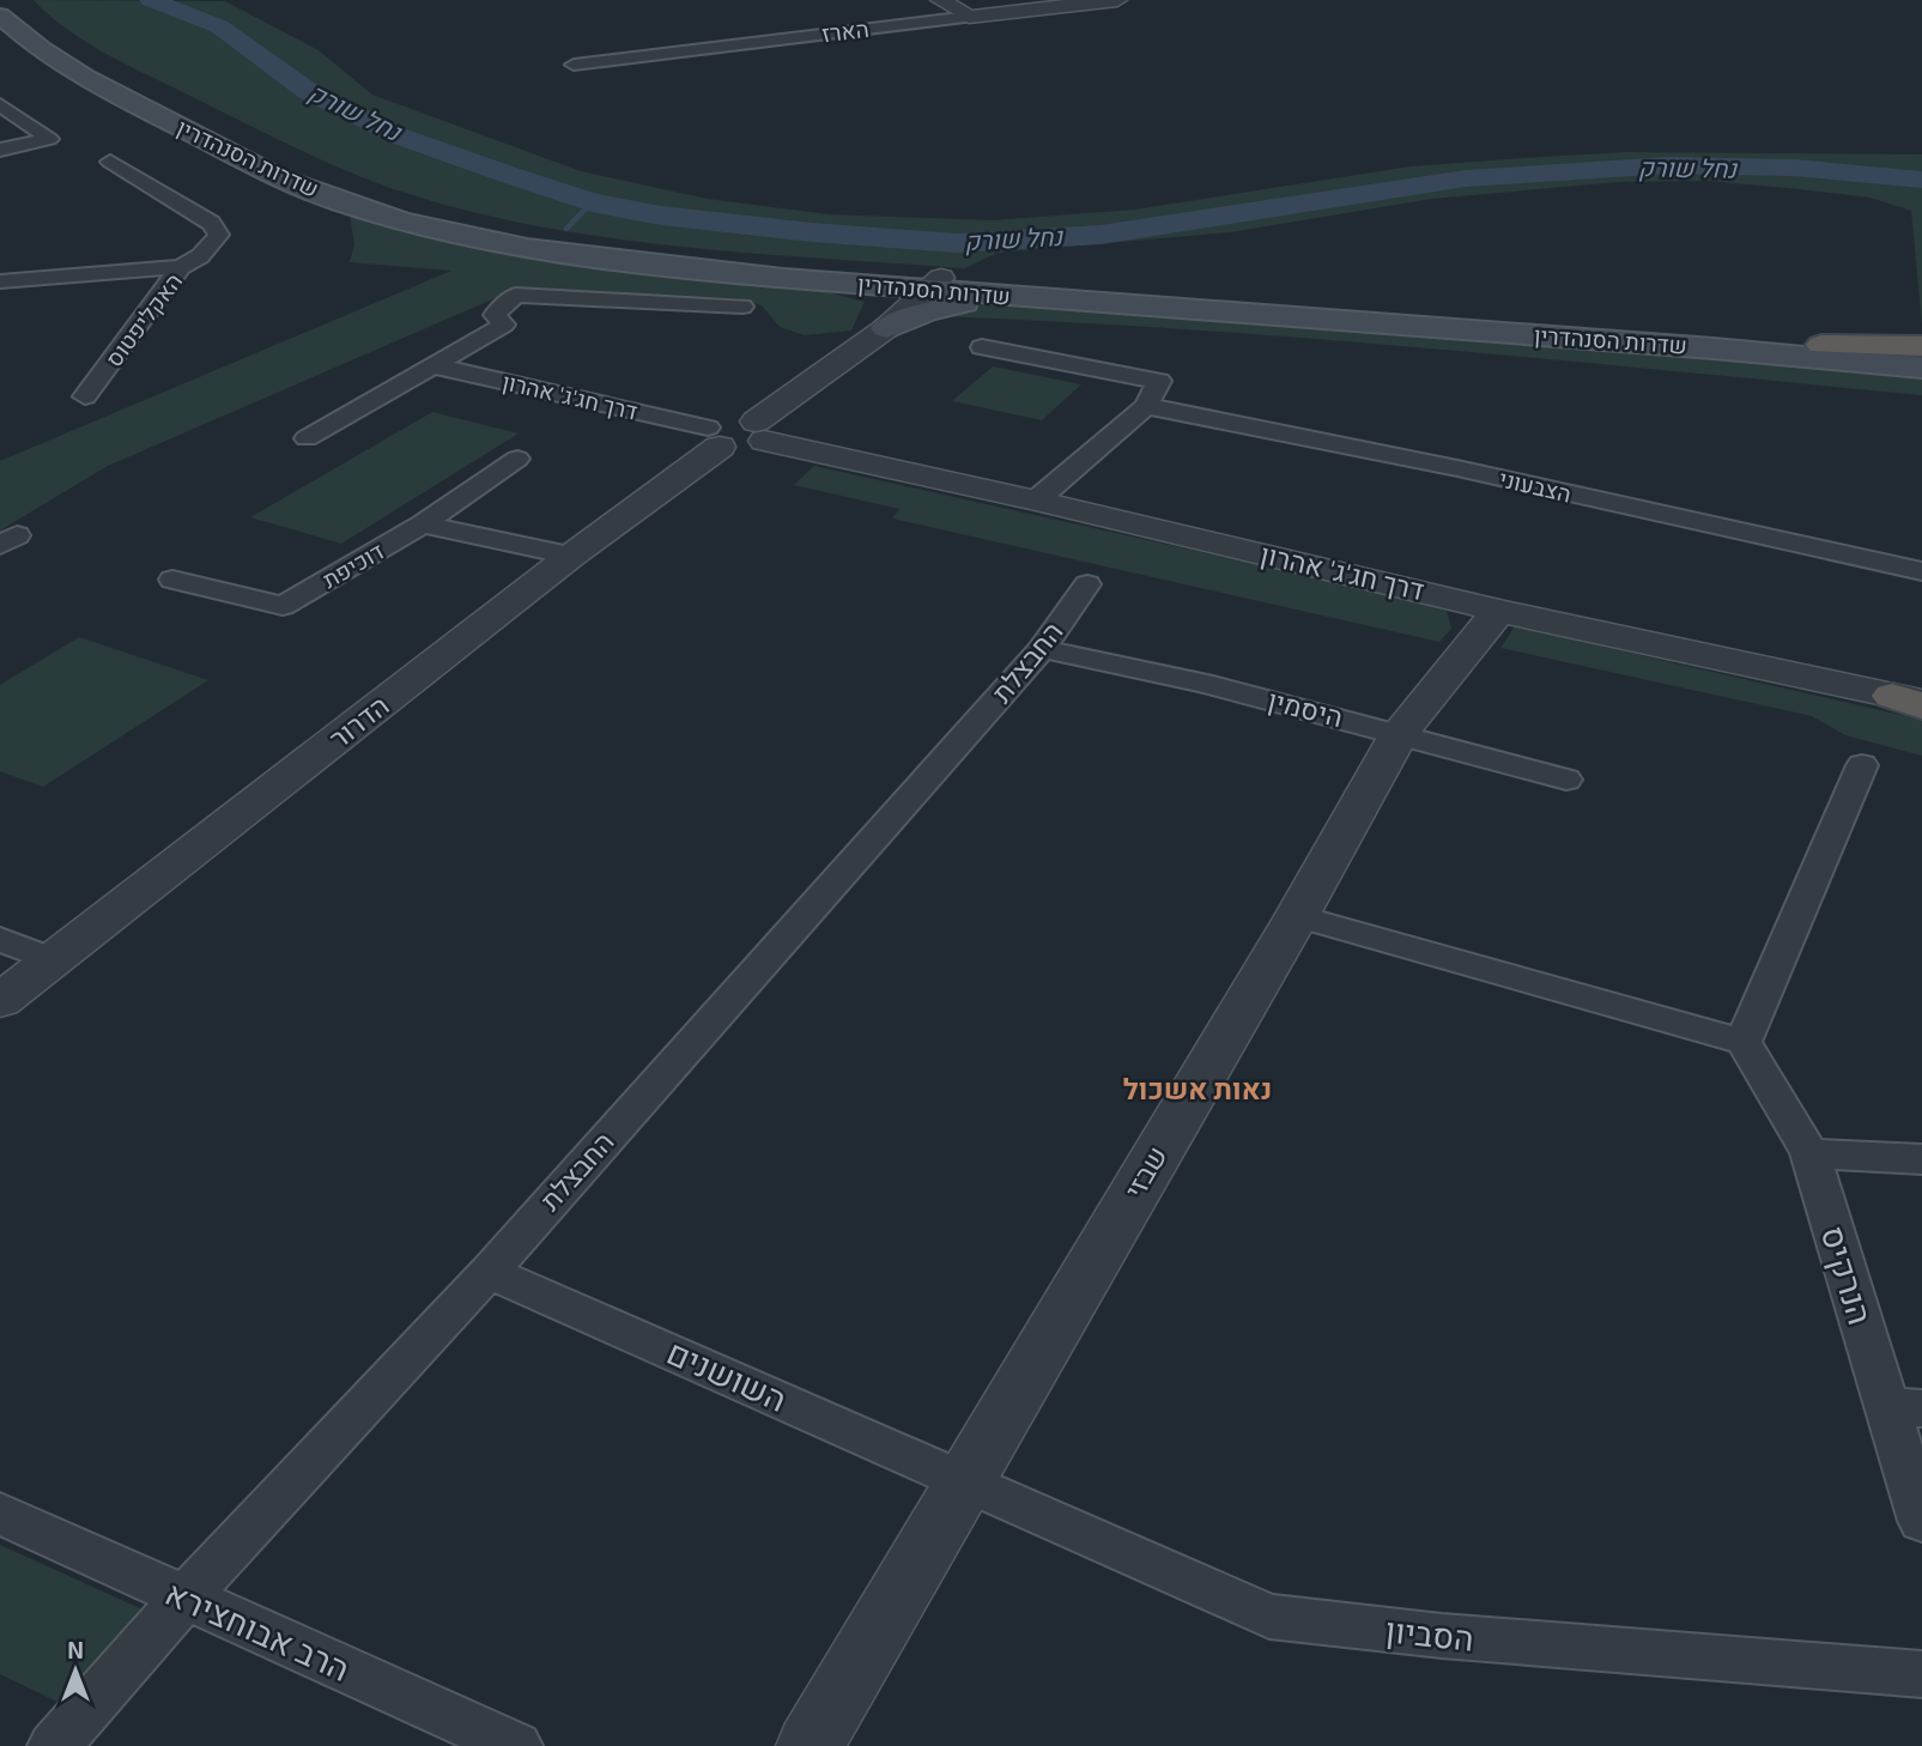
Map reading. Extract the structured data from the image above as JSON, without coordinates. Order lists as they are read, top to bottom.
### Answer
{
  "streets": {
    "main road": ["שדרות הסנהדרין"],
    "street": [
      "הארז",
      "האקליפטוס",
      "דרך חג'ג' אהרון",
      "הצבעוני",
      "דוכיפת",
      "החבצלת",
      "היסמין",
      "הדרור",
      "שבזי",
      "הנרקיס",
      "השושנים",
      "הרב אבוחצירא",
      "הסביון"
    ]
  },
  "crossings": [
    ["דרך חג'ג' אהרון", "הדרור"],
    ["דרך חג'ג' אהרון", "שבזי"],
    ["החבצלת", "היסמין"],
    ["החבצלת", "השושנים"],
    ["החבצלת", "הרב אבוחצירא"],
    ["היסמין", "שבזי"],
    ["שבזי", "השושנים"],
    ["שבזי", "הסביון"],
    ["השושנים", "הסביון"]
  ],
  "districts": ["נאות אשכול"],
  "water": ["נחל שורק"],
  "north": "top"
}
